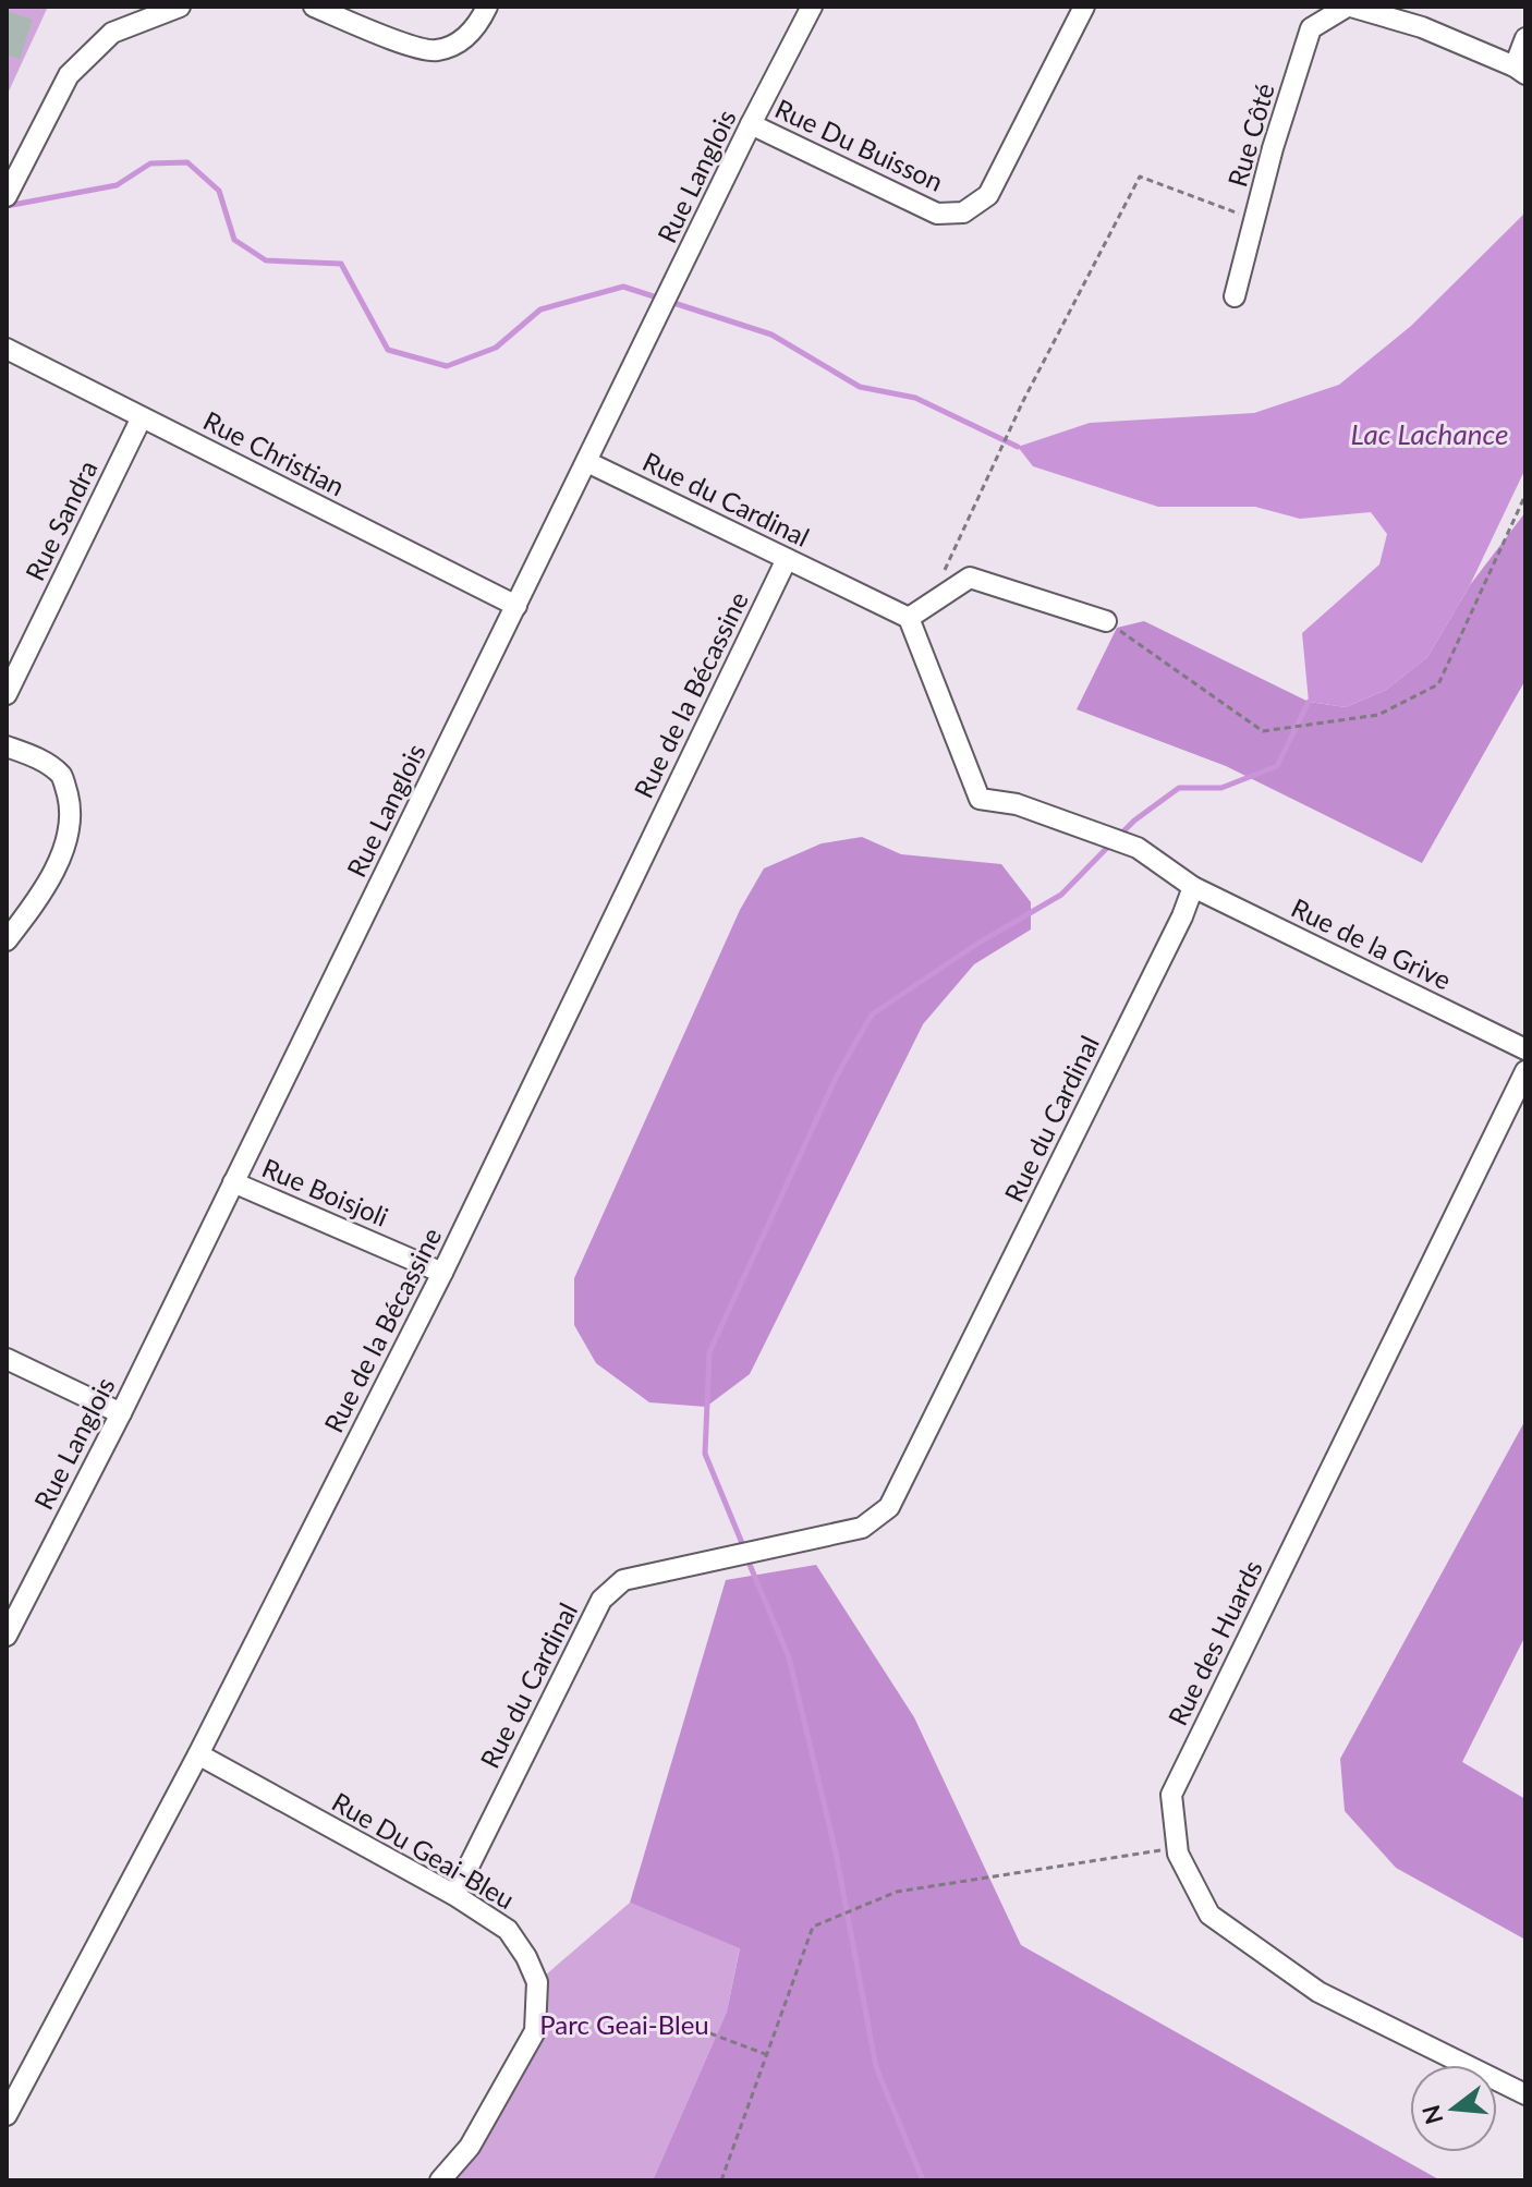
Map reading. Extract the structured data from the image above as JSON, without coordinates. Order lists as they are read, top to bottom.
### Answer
{
  "streets": {
    "street": [
      "Rue Côté",
      "Rue Du Buisson",
      "Rue Langlois",
      "Rue Christian",
      "Rue du Cardinal",
      "Rue Sandra",
      "Rue de la Bécassine",
      "Rue de la Grive",
      "Rue Boisjoli",
      "Rue des Huards",
      "Rue Du Geai-Bleu"
    ]
  },
  "crossings": [
    ["Rue Du Buisson", "Rue Langlois"],
    ["Rue Langlois", "Rue Christian"],
    ["Rue Langlois", "Rue du Cardinal"],
    ["Rue Langlois", "Rue Boisjoli"],
    ["Rue Christian", "Rue Sandra"],
    ["Rue du Cardinal", "Rue de la Bécassine"],
    ["Rue du Cardinal", "Rue de la Grive"],
    ["Rue du Cardinal", "Rue Du Geai-Bleu"],
    ["Rue de la Bécassine", "Rue Boisjoli"],
    ["Rue de la Bécassine", "Rue Du Geai-Bleu"]
  ],
  "water": ["Lac Lachance"],
  "parks": ["Parc Geai-Bleu"],
  "north": "left"
}
